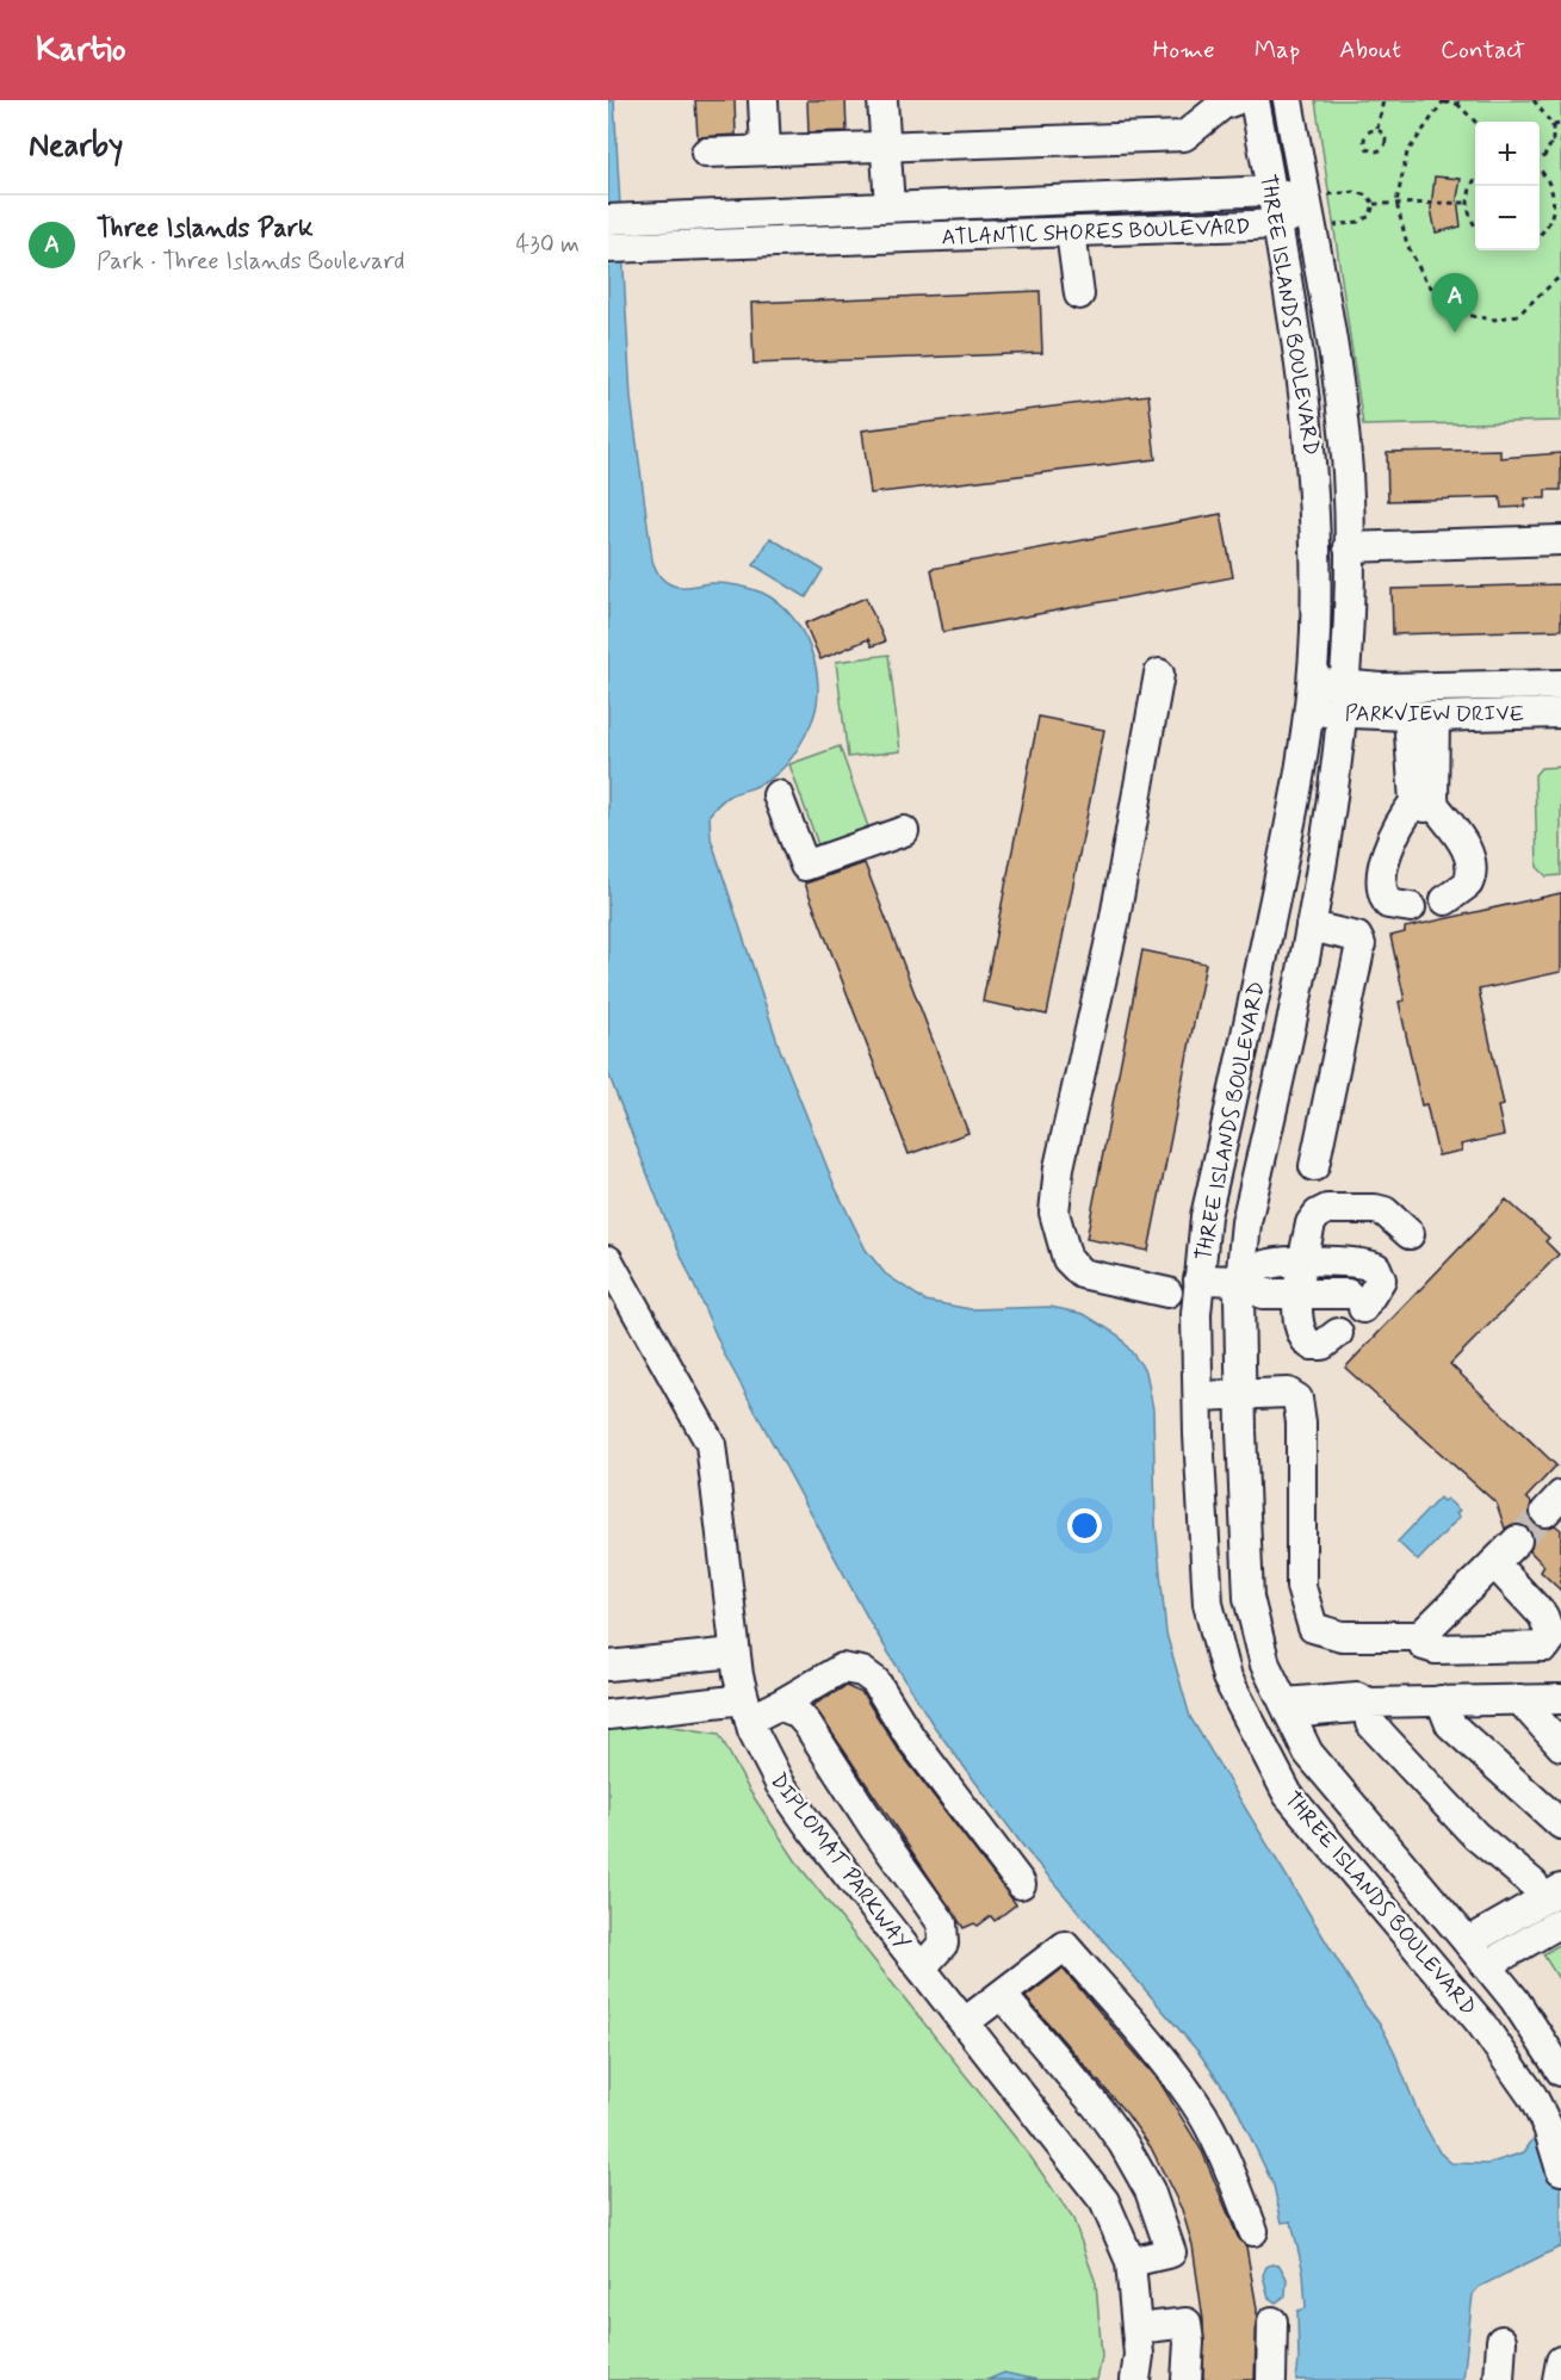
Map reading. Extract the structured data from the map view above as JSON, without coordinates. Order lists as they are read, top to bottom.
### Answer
{
  "streets": {
    "street": [
      "ATLANTIC SHORES BOULEVARD",
      "THREE ISLANDS BOULEVARD",
      "PARKVIEW DRIVE",
      "DIPLOMAT PARKWAY"
    ]
  },
  "crossings": [
    ["ATLANTIC SHORES BOULEVARD", "THREE ISLANDS BOULEVARD"],
    ["THREE ISLANDS BOULEVARD", "PARKVIEW DRIVE"]
  ],
  "page": {
    "header": "Kartio",
    "nav": [
      "Home",
      "Map",
      "About",
      "Contact"
    ],
    "heading": "Nearby",
    "map_buttons": ["+", "−"],
    "list": [
      {
        "mark": "A",
        "name": "Three Islands Park",
        "note": "Park · Three Islands Boulevard",
        "value": "430 m"
      }
    ],
    "pins": "A"
  }
}
